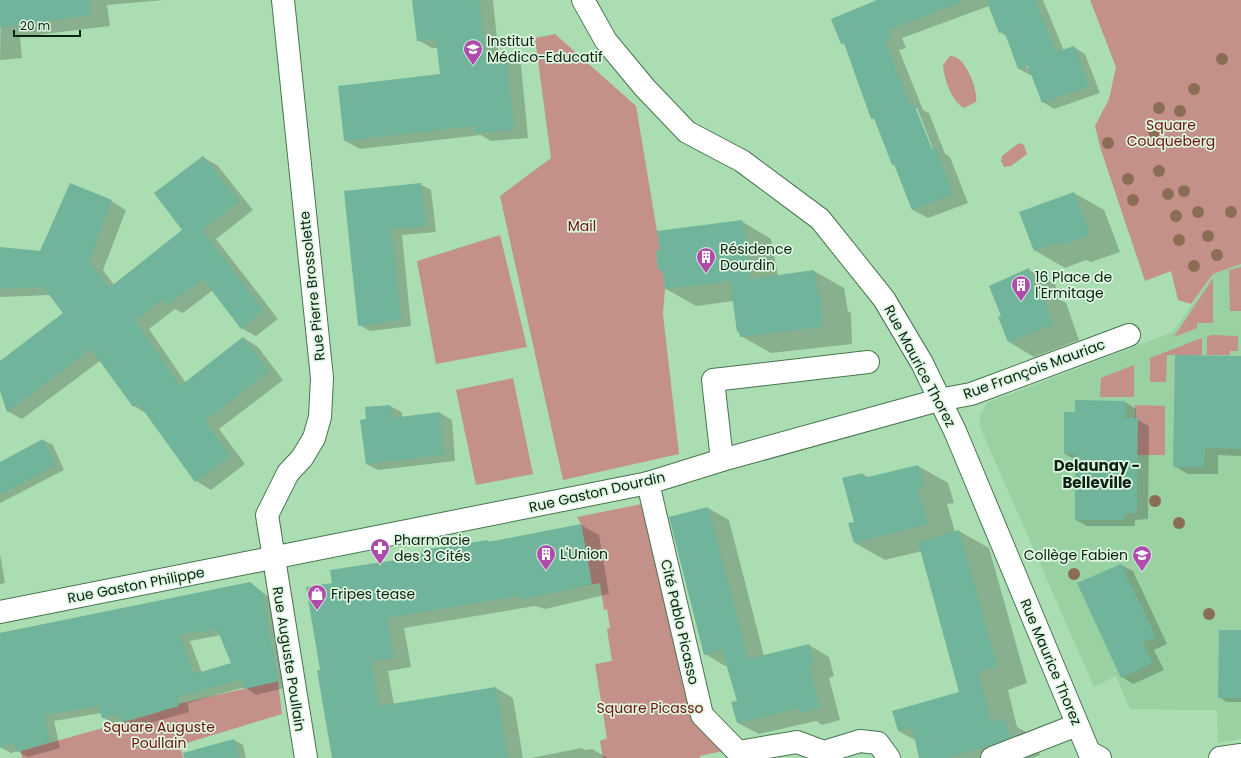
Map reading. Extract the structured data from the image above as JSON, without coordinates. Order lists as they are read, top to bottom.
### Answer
{
  "streets": {
    "street": [
      "Rue Pierre Brossolette",
      "Rue Maurice Thorez",
      "Rue François Mauriac",
      "Rue Gaston Dourdin",
      "Rue Gaston Philippe",
      "Cité Pablo Picasso",
      "Rue Auguste Poullain"
    ]
  },
  "crossings": [
    ["Rue Pierre Brossolette", "Rue Gaston Dourdin"],
    ["Rue Pierre Brossolette", "Rue Gaston Philippe"],
    ["Rue Pierre Brossolette", "Rue Auguste Poullain"],
    ["Rue Maurice Thorez", "Rue François Mauriac"],
    ["Rue Maurice Thorez", "Rue Gaston Dourdin"],
    ["Rue François Mauriac", "Rue Gaston Dourdin"],
    ["Rue Gaston Dourdin", "Rue Gaston Philippe"],
    ["Rue Gaston Dourdin", "Cité Pablo Picasso"],
    ["Rue Gaston Dourdin", "Rue Auguste Poullain"],
    ["Rue Gaston Philippe", "Rue Auguste Poullain"]
  ],
  "districts": ["Delaunay - Belleville"],
  "parks": [
    "Square Couqueberg",
    "Mail",
    "Square Picasso",
    "Square Auguste Poullain"
  ],
  "places": {
    "school or university": ["Institut Médico-Educatif", "Collège Fabien"],
    "building": ["Résidence Dourdin", "16 Place de l'Ermitage", "L'Union"],
    "pharmacy": ["Pharmacie des 3 Cités"],
    "shop": ["Fripes tease"]
  },
  "scale_bar": "20 m"
}
